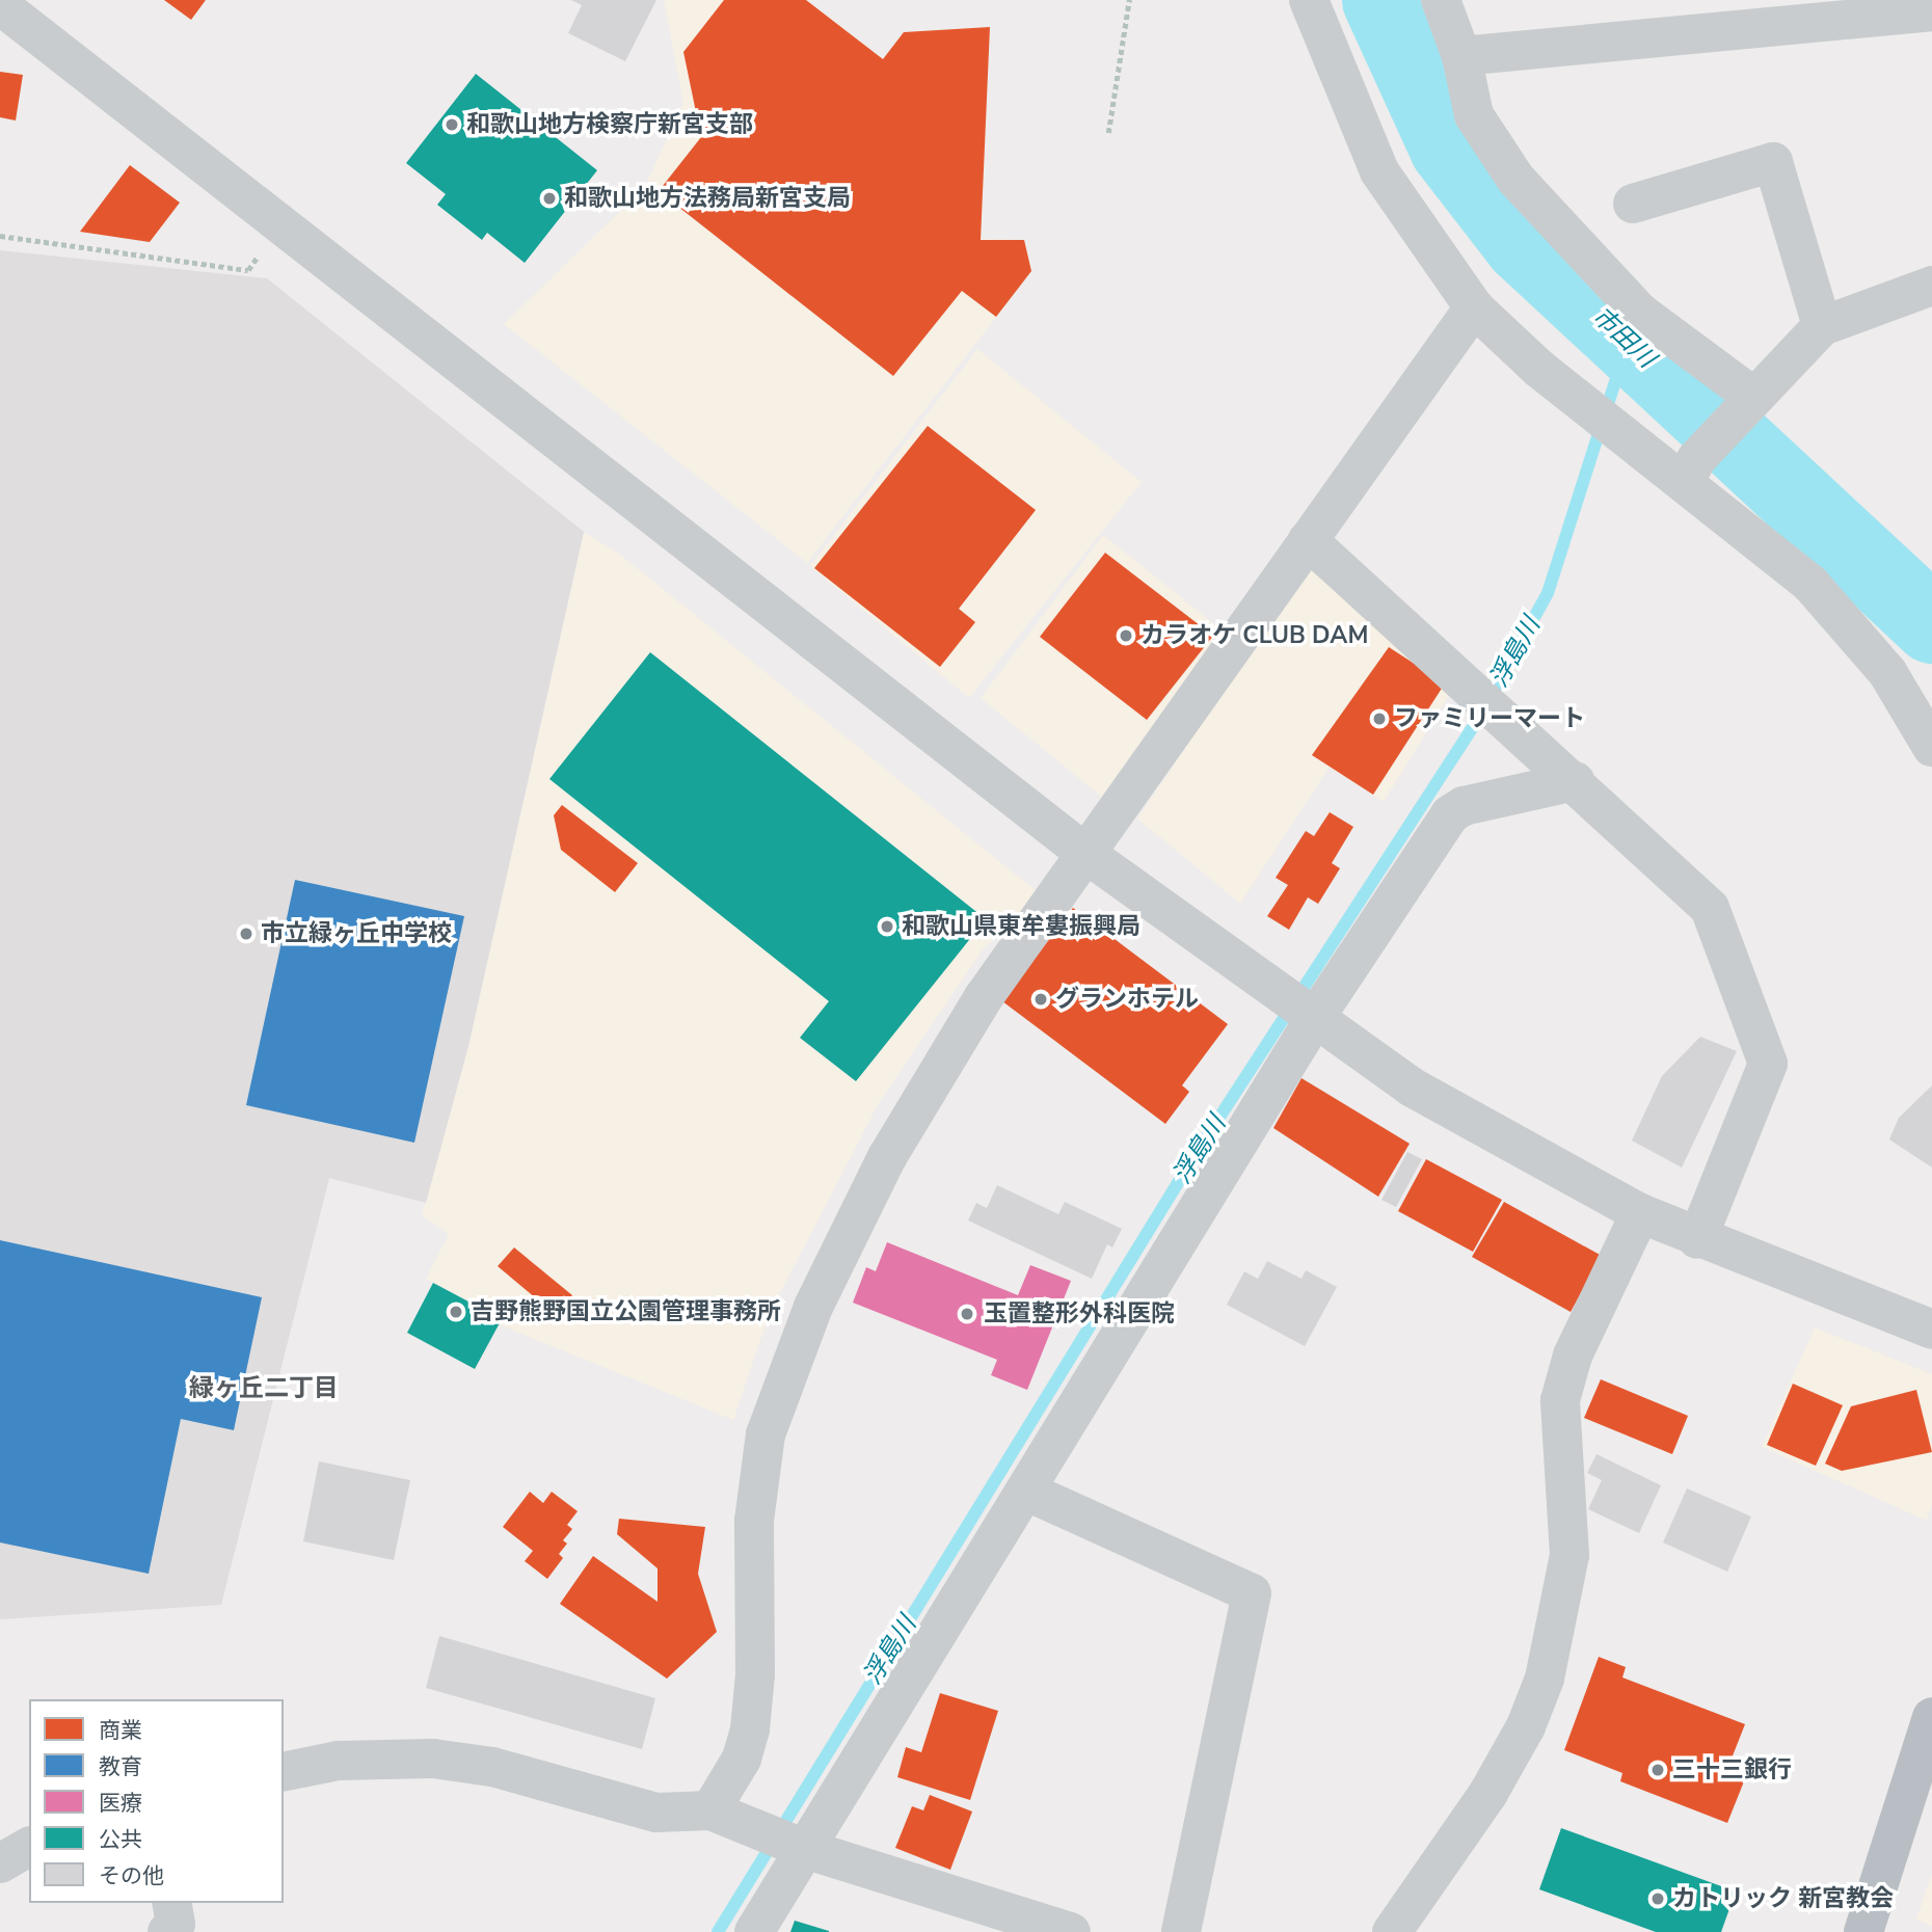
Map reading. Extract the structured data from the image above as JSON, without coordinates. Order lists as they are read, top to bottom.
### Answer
{
  "districts": ["緑ヶ丘二丁目"],
  "water": ["市田川", "浮島川"],
  "places": [
    "和歌山地方検察庁新宮支部",
    "和歌山地方法務局新宮支局",
    "カラオケ CLUB DAM",
    "ファミリーマート",
    "和歌山県東牟婁振興局",
    "市立緑ヶ丘中学校",
    "グランホテル",
    "吉野熊野国立公園管理事務所",
    "玉置整形外科医院",
    "三十三銀行",
    "カトリック 新宮教会"
  ],
  "legend": [
    "商業",
    "教育",
    "医療",
    "公共",
    "その他"
  ]
}
